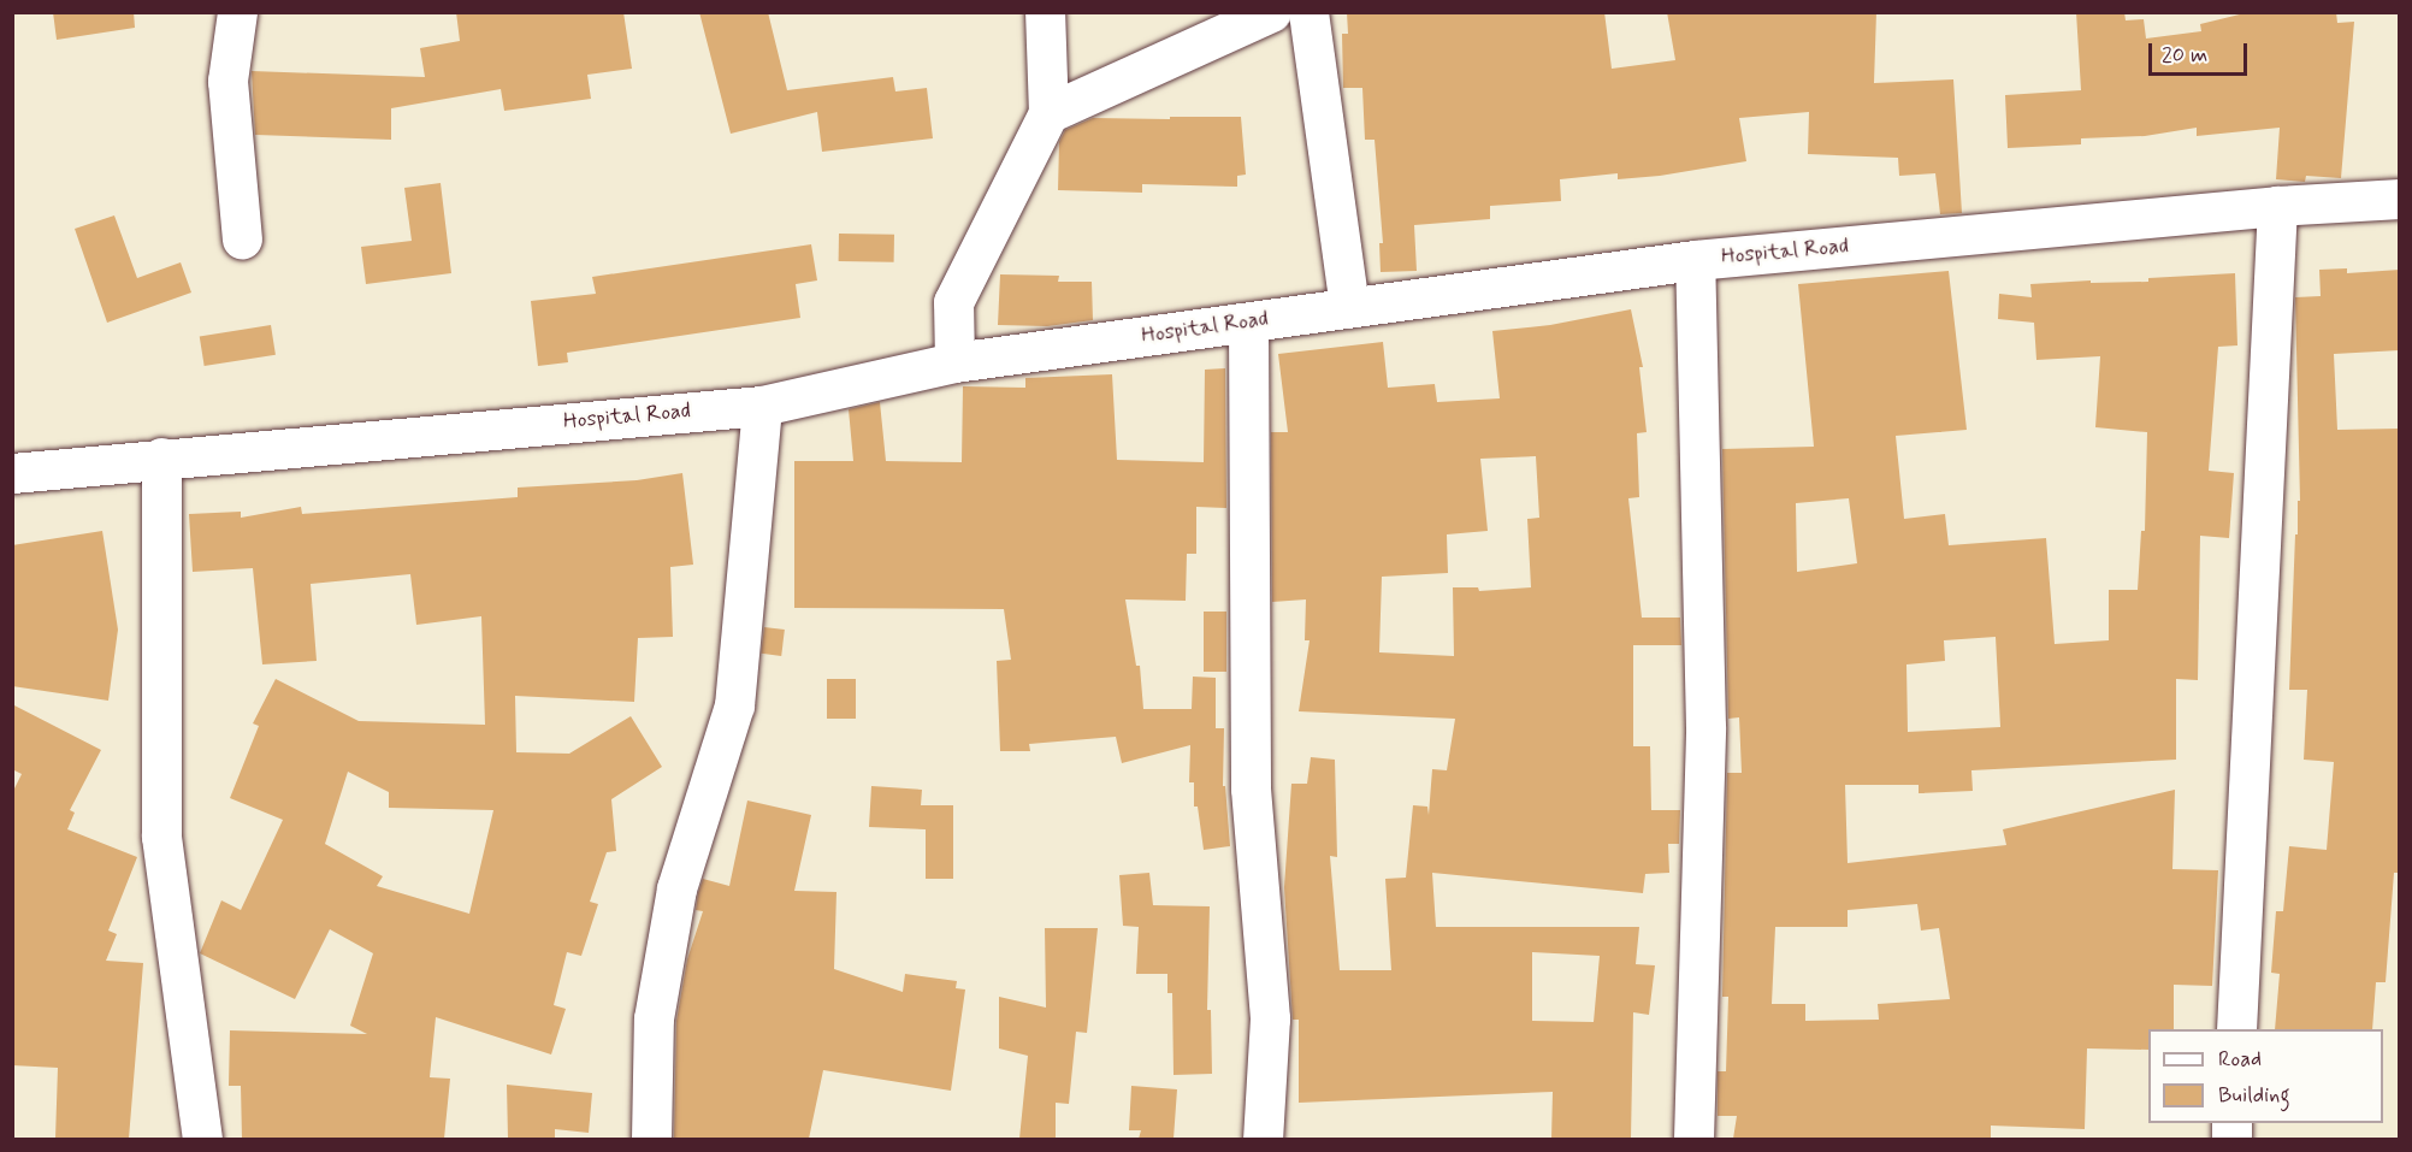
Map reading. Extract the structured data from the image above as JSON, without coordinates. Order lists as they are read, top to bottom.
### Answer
{
  "streets": {
    "street": ["Hospital Road"]
  },
  "legend": ["Road", "Building"],
  "scale_bar": "20 m"
}
